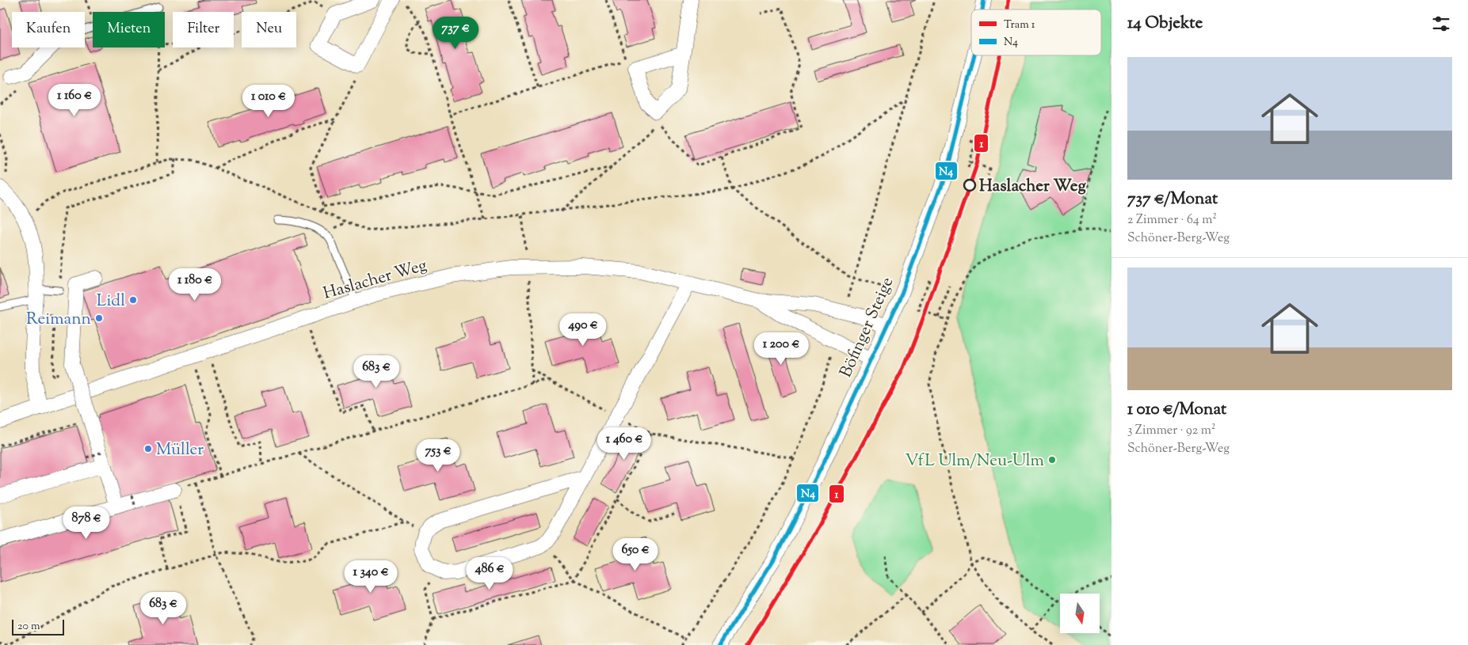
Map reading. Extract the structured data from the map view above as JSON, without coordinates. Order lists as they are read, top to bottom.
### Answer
{
  "streets": {
    "street": ["Haslacher Weg", "Böfinger Steige"]
  },
  "crossings": [
    ["Haslacher Weg", "Böfinger Steige"]
  ],
  "places": [
    "Haslacher Weg",
    "Lidl",
    "Reimann",
    "Müller",
    "VfL Ulm/Neu-Ulm"
  ],
  "lines": ["tram line 1", "transit line N4"],
  "legend": ["Tram 1", "N4"],
  "scale_bar": "20 m",
  "north": "bottom",
  "page": {
    "heading": "14 Objekte",
    "chip": [
      "Kaufen",
      "Mieten",
      "Filter",
      "Neu"
    ],
    "price": [
      "737 €",
      "1 160 €",
      "1 010 €",
      "1 180 €",
      "490 €",
      "1 200 €",
      "683 €",
      "1 460 €",
      "753 €",
      "878 €",
      "650 €",
      "486 €",
      "1 340 €",
      "683 €"
    ],
    "list": [
      {
        "name": "737 €/Monat",
        "note": "2 Zimmer · 64 m² · Schöner-Berg-Weg"
      },
      {
        "name": "1 010 €/Monat",
        "note": "3 Zimmer · 92 m² · Schöner-Berg-Weg"
      }
    ],
    "scale": "20 m"
  }
}
